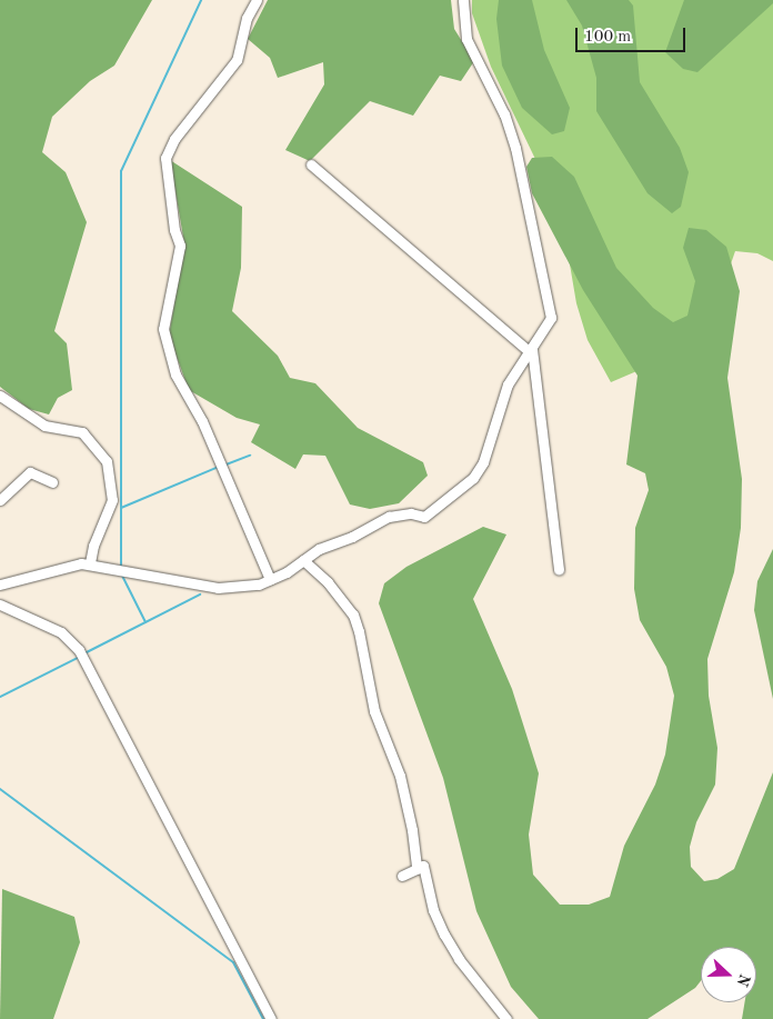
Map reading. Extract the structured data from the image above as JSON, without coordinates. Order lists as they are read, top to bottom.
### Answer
{
  "scale_bar": "100 m",
  "north": "right"
}
